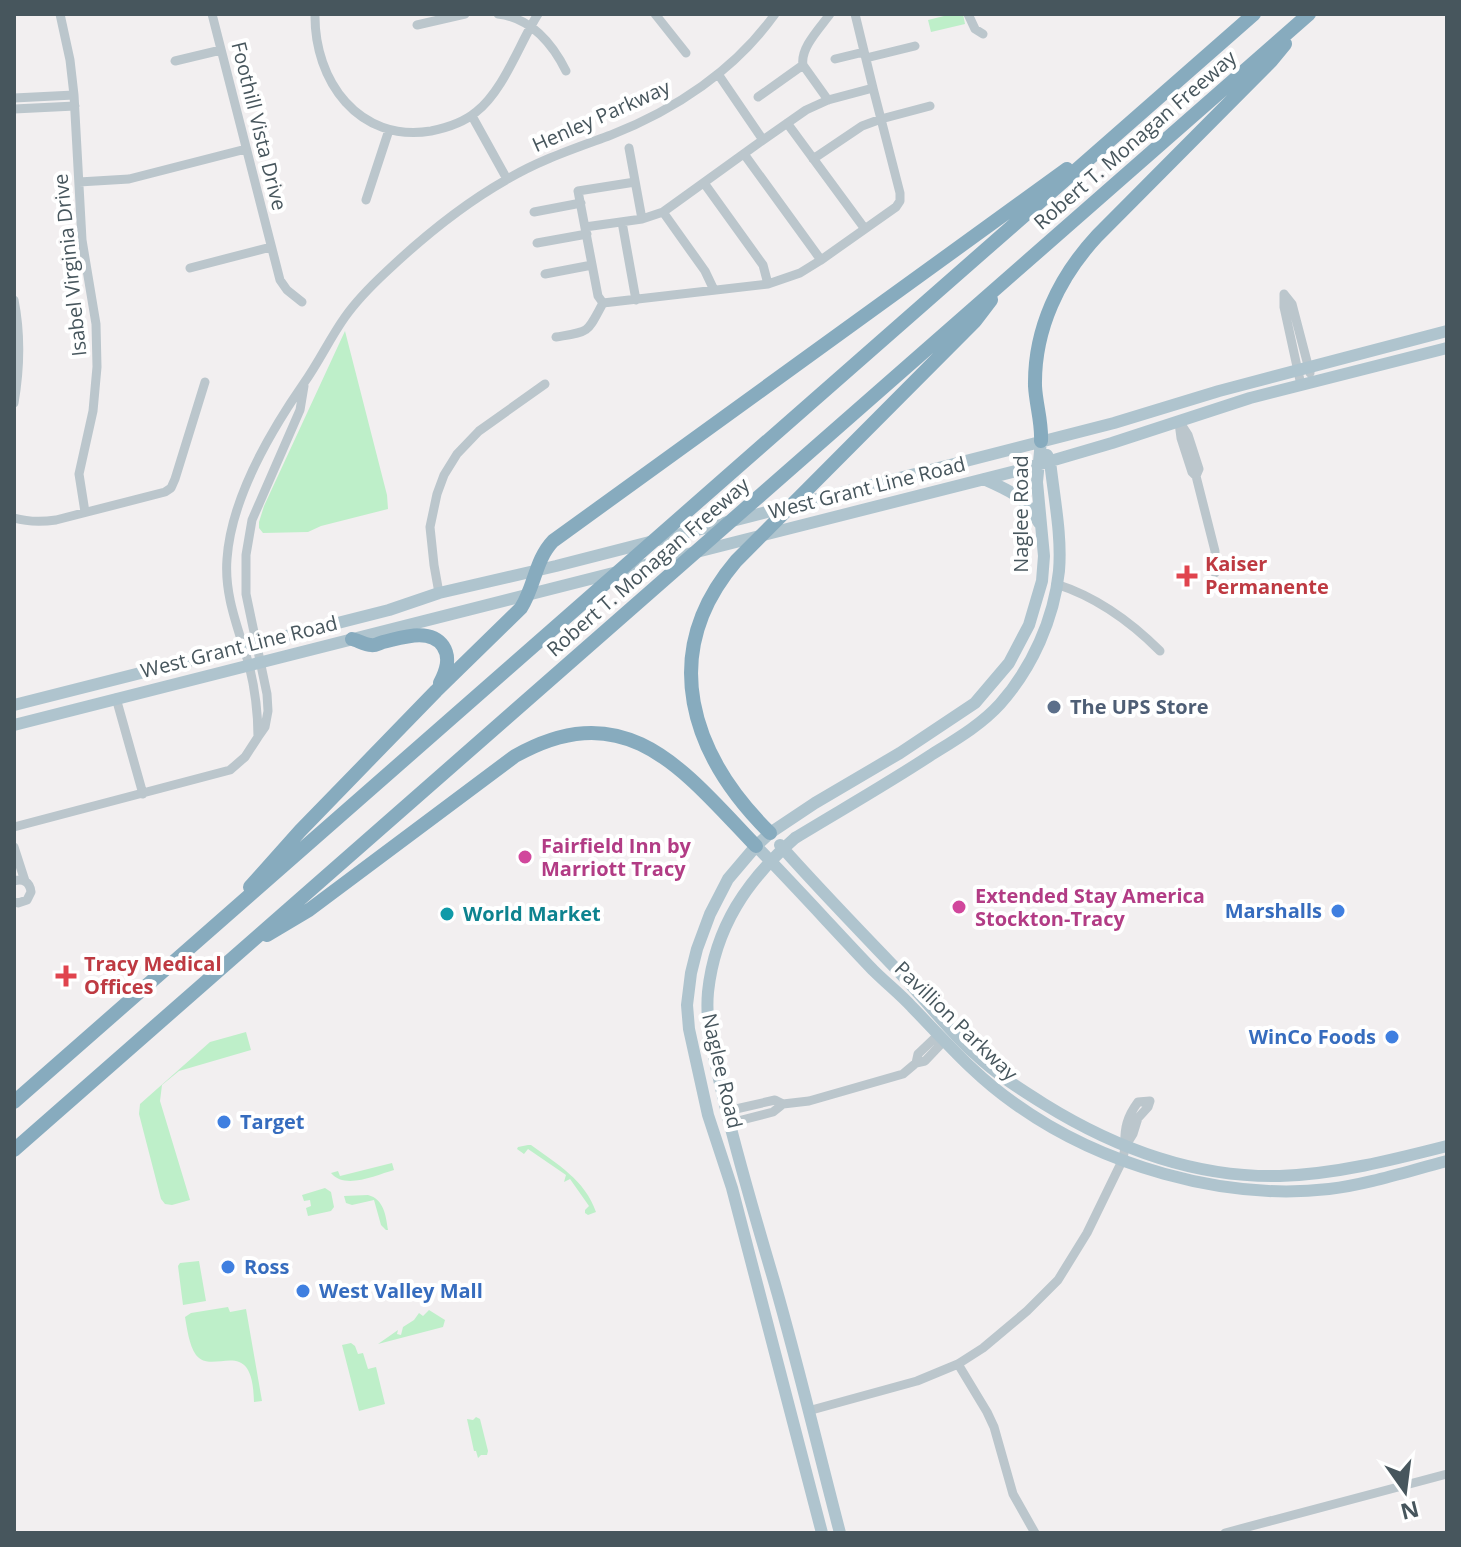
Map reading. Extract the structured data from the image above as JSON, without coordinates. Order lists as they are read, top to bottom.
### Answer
{
  "streets": {
    "highway": ["Robert T. Monagan Freeway"],
    "main road": ["West Grant Line Road", "Naglee Road", "Pavillion Parkway"],
    "street": ["Henley Parkway", "Foothill Vista Drive", "Isabel Virginia Drive"]
  },
  "crossings": [
    ["Henley Parkway", "West Grant Line Road"],
    ["West Grant Line Road", "Naglee Road"],
    ["Naglee Road", "Pavillion Parkway"]
  ],
  "places": {
    "health": ["Kaiser Permanente", "Tracy Medical Offices"],
    "other": [
      "The UPS Store",
      "Fairfield Inn by Marriott Tracy",
      "Extended Stay America Stockton-Tracy",
      "Marshalls",
      "World Market",
      "WinCo Foods",
      "Target",
      "Ross",
      "West Valley Mall"
    ]
  },
  "north": "bottom"
}
